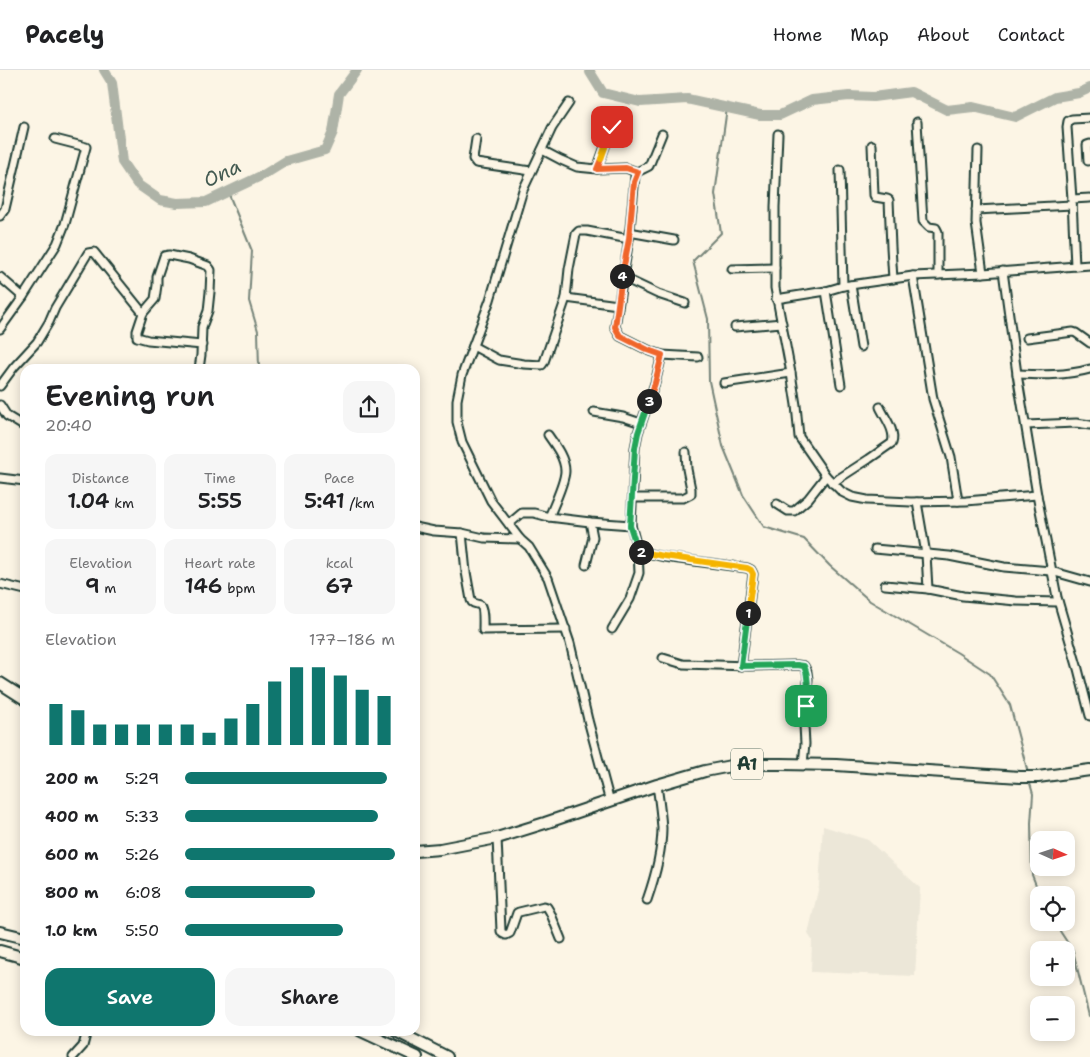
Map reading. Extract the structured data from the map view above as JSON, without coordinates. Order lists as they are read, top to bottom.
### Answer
{
  "streets": {
    "highway": ["A1"]
  },
  "water": ["Ona"],
  "north": "right",
  "page": {
    "header": "Pacely",
    "nav": [
      "Home",
      "Map",
      "About",
      "Contact"
    ],
    "pins": [
      "4",
      "3",
      "2",
      "1"
    ],
    "heading": ["Evening run", "20:40"],
    "stats": [
      ["Distance", "1.04 km"],
      ["Time", "5:55"],
      ["Pace", "5:41 /km"],
      ["Elevation", "9 m"],
      ["Heart rate", "146 bpm"],
      ["kcal", "67"]
    ],
    "chart": ["Elevation", "177–186 m"],
    "list": [
      {
        "name": "200 m",
        "note": "5:29"
      },
      {
        "name": "400 m",
        "note": "5:33"
      },
      {
        "name": "600 m",
        "note": "5:26"
      },
      {
        "name": "800 m",
        "note": "6:08"
      },
      {
        "name": "1.0 km",
        "note": "5:50"
      }
    ],
    "map_buttons": ["+", "−"],
    "buttons": ["Save", "Share"]
  }
}
